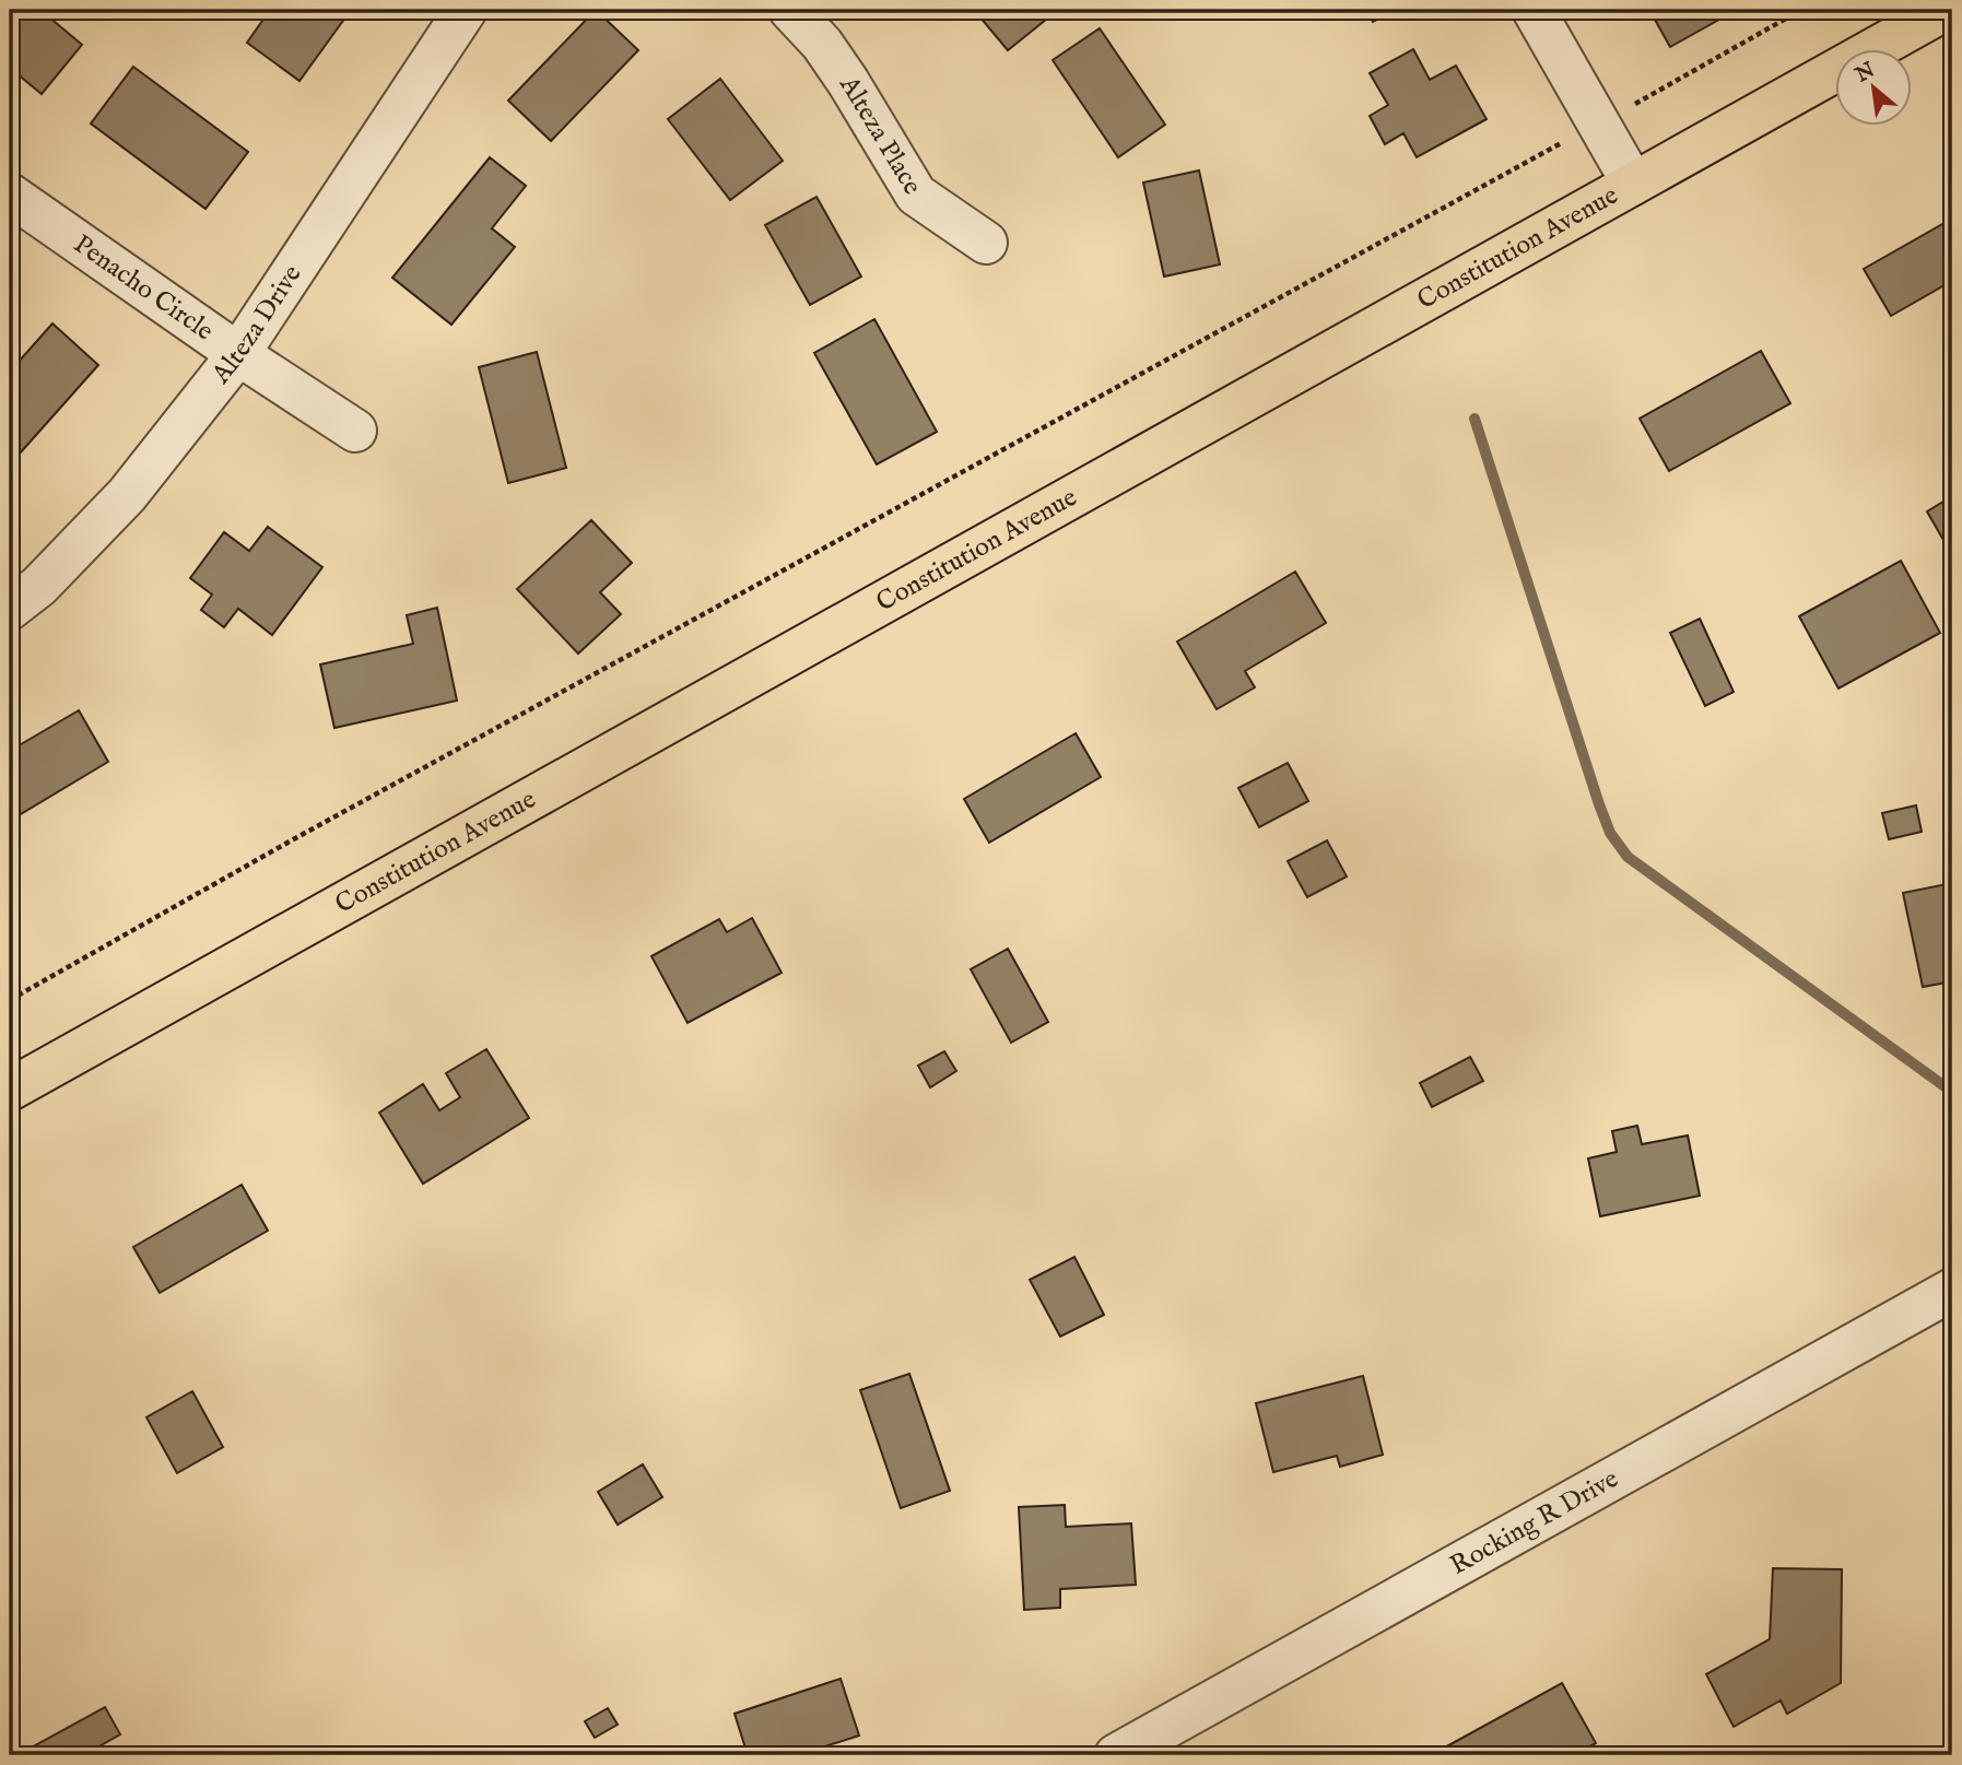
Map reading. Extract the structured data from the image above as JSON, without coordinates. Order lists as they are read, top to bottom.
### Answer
{
  "streets": {
    "main road": ["Constitution Avenue"],
    "street": [
      "Alteza Place",
      "Penacho Circle",
      "Alteza Drive",
      "Rocking R Drive"
    ]
  },
  "crossings": [
    ["Penacho Circle", "Alteza Drive"]
  ],
  "north": "top left"
}
